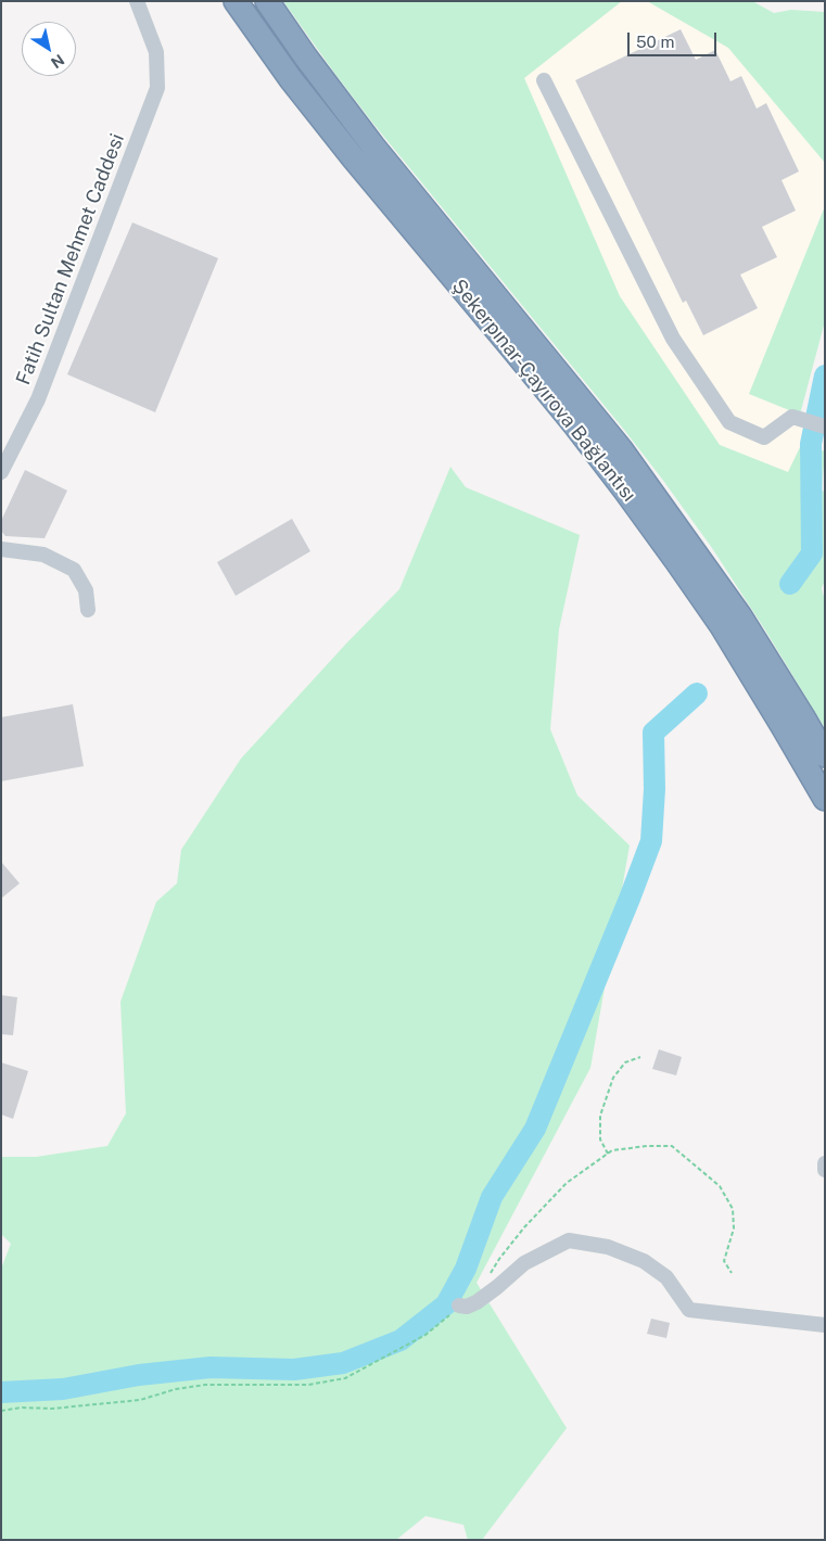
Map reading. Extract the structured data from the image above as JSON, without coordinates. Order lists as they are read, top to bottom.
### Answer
{
  "streets": {
    "highway": ["Şekerpınar-Çayırova Bağlantısı"],
    "street": ["Fatih Sultan Mehmet Caddesi"]
  },
  "scale_bar": "50 m",
  "north": "bottom right"
}
